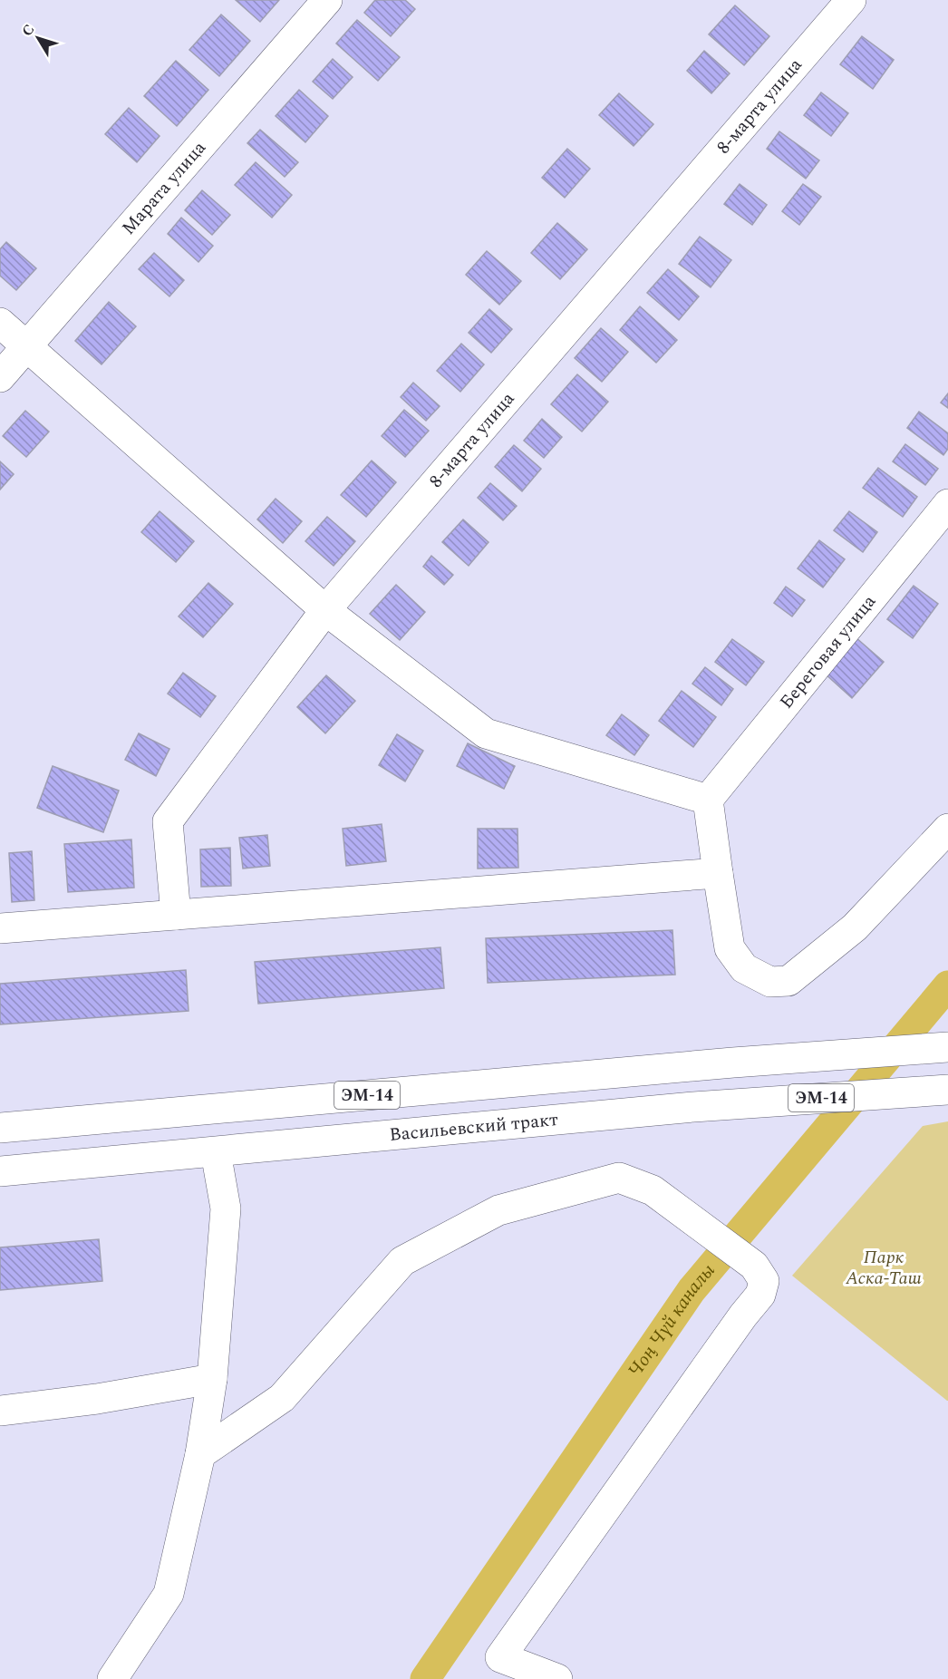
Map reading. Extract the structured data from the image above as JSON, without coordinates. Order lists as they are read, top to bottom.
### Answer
{
  "streets": {
    "street": [
      "8-марта улица",
      "Марата улица",
      "Береговая улица",
      "ЭМ-14",
      "Васильевский тракт"
    ]
  },
  "water": ["Чоң Чүй каналы"],
  "parks": ["Парк Аска-Таш"],
  "north": "top left"
}
